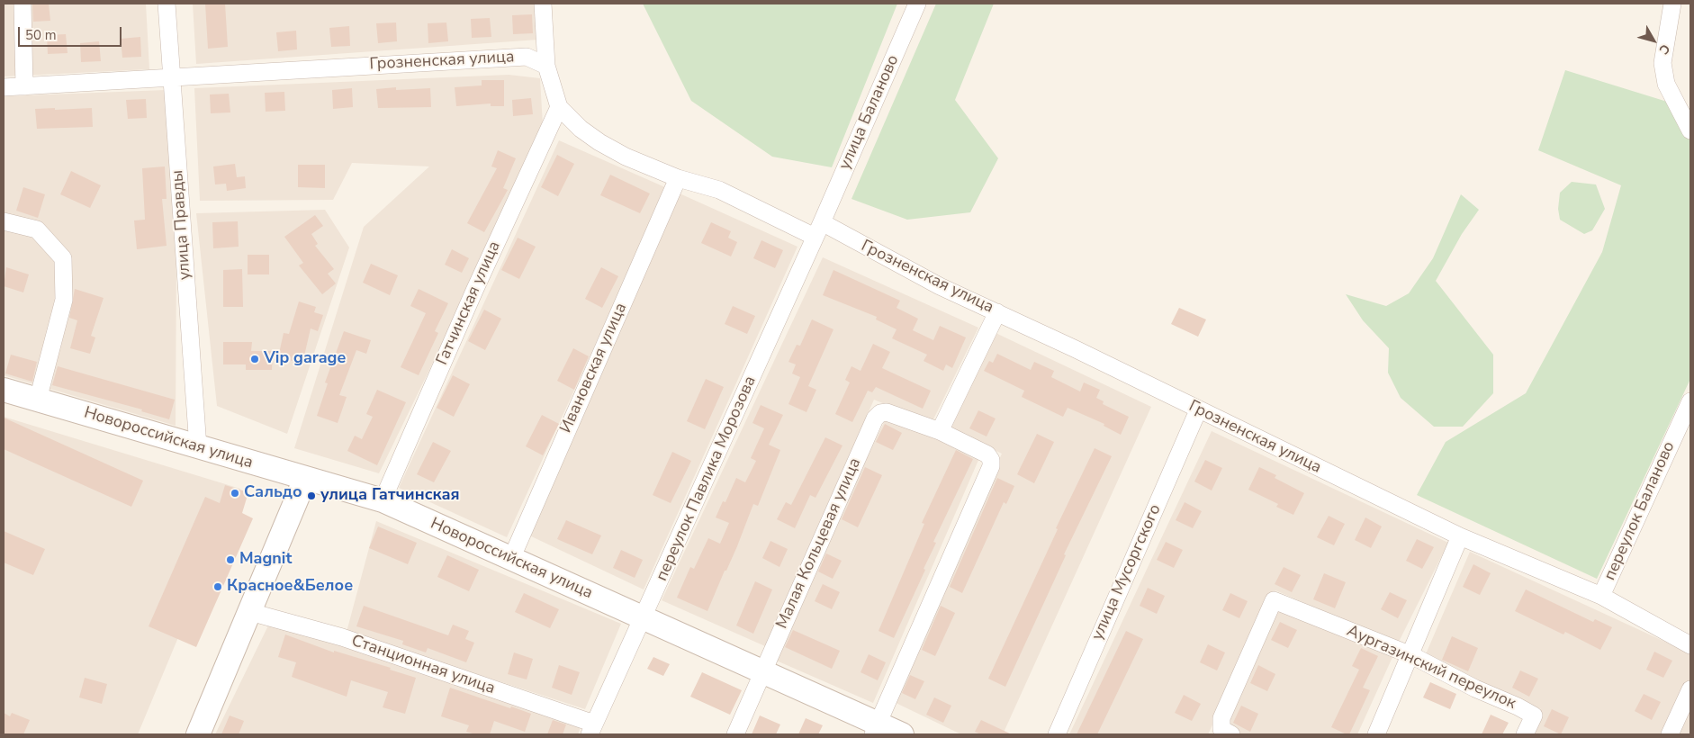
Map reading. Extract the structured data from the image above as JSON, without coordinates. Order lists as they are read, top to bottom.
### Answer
{
  "streets": {
    "main road": ["Новороссийская улица"],
    "street": [
      "Грозненская улица",
      "улица Баланово",
      "улица Правды",
      "Гатчинская улица",
      "Ивановская улица",
      "переулок Павлика Морозова",
      "переулок Баланово",
      "Малая Кольцевая улица",
      "улица Мусоргского",
      "Станционная улица",
      "Аургазинский переулок"
    ]
  },
  "crossings": [
    ["Грозненская улица", "улица Баланово"],
    ["Грозненская улица", "улица Правды"],
    ["Грозненская улица", "Гатчинская улица"],
    ["Грозненская улица", "Ивановская улица"],
    ["Грозненская улица", "переулок Павлика Морозова"],
    ["Грозненская улица", "переулок Баланово"],
    ["Грозненская улица", "улица Мусоргского"],
    ["улица Баланово", "переулок Павлика Морозова"],
    ["улица Правды", "Новороссийская улица"],
    ["Гатчинская улица", "Новороссийская улица"],
    ["Ивановская улица", "Новороссийская улица"],
    ["Новороссийская улица", "переулок Павлика Морозова"],
    ["Новороссийская улица", "Малая Кольцевая улица"],
    ["переулок Павлика Морозова", "Станционная улица"]
  ],
  "places": [
    "Vip garage",
    "Сальдо",
    "улица Гатчинская",
    "Magnit",
    "Красное&Белое"
  ],
  "scale_bar": "50 m",
  "north": "bottom right"
}
